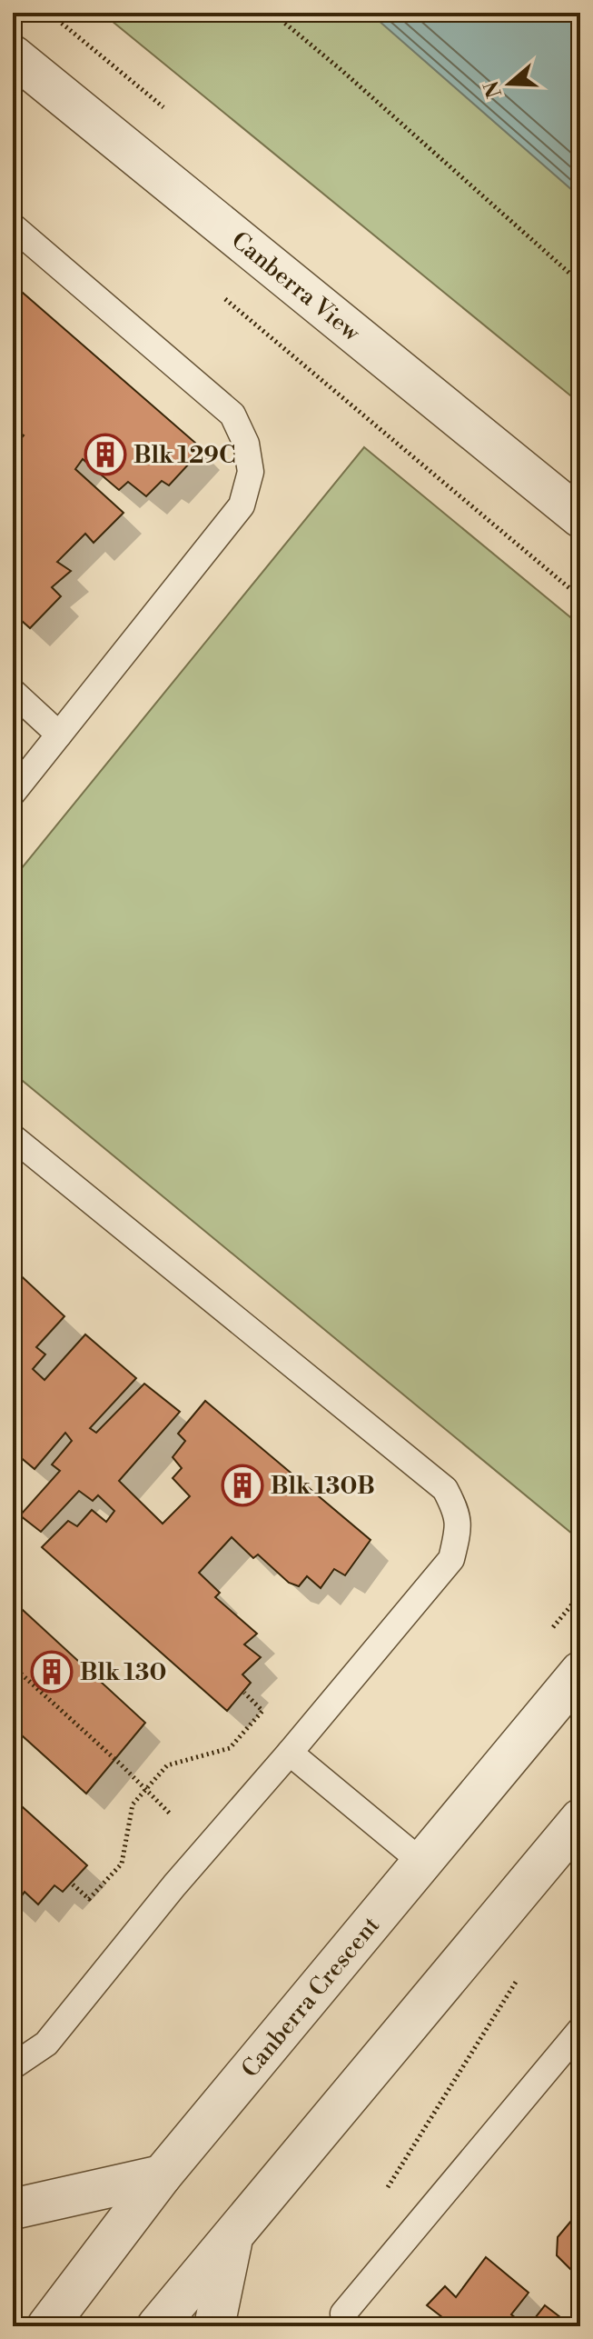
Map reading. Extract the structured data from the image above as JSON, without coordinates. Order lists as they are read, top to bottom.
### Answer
{
  "streets": {
    "street": ["Canberra View", "Canberra Crescent"]
  },
  "places": {
    "building": ["Blk 129C", "Blk 130B", "Blk 130"]
  },
  "north": "left"
}
